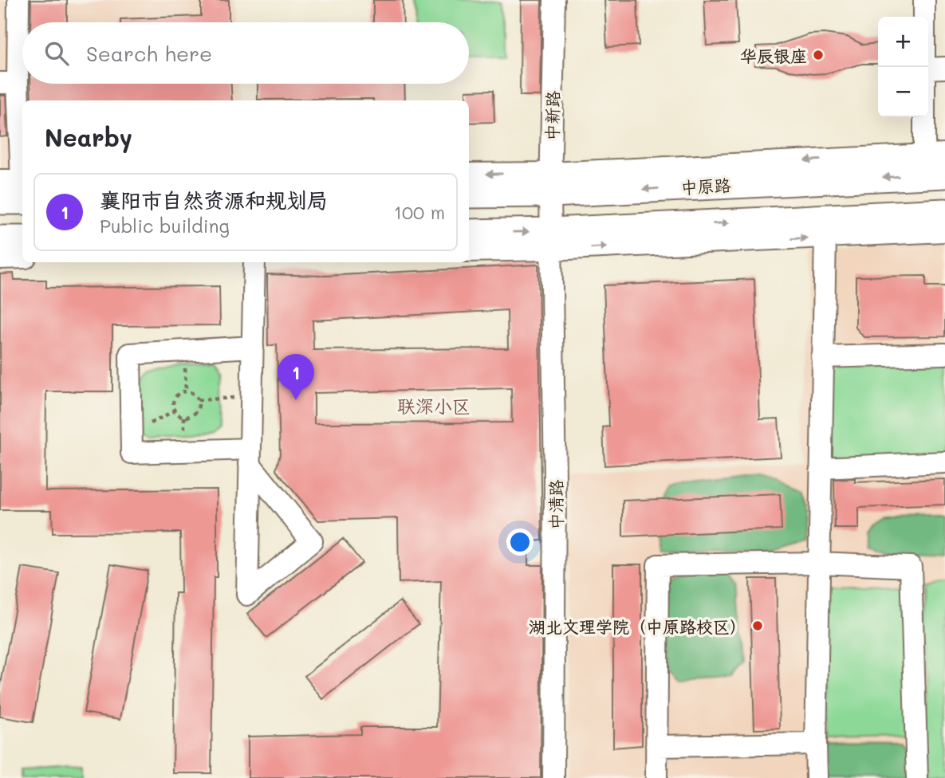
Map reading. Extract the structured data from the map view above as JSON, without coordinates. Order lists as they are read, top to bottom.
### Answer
{
  "streets": {
    "main road": ["中原路"],
    "street": ["中新路", "中清路"]
  },
  "crossings": [
    ["中新路", "中原路"],
    ["中新路", "中清路"]
  ],
  "districts": ["联深小区"],
  "places": ["华辰银座", "湖北文理学院（中原路校区）"],
  "page": {
    "map_buttons": ["+", "−"],
    "search": "Search here",
    "heading": "Nearby",
    "list": [
      {
        "mark": "1",
        "name": "襄阳市自然资源和规划局",
        "note": "Public building",
        "value": "100 m"
      }
    ],
    "pins": "1"
  }
}
